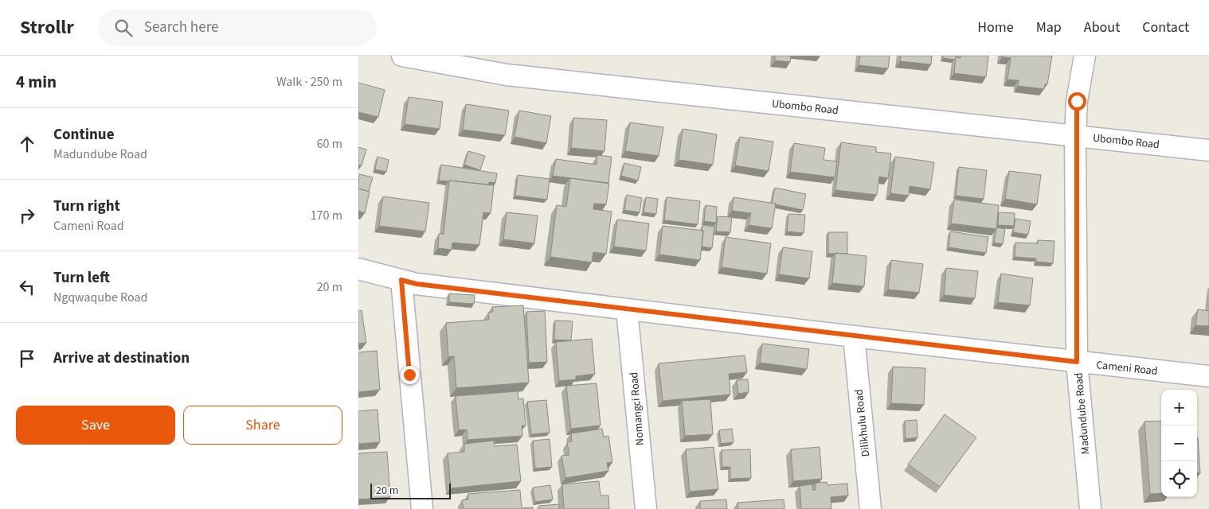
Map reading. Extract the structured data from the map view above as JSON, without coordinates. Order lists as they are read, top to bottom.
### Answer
{
  "streets": {
    "street": [
      "Ubombo Road",
      "Cameni Road",
      "Nomangci Road",
      "Madundube Road",
      "Dilikhulu Road"
    ]
  },
  "crossings": [
    ["Ubombo Road", "Madundube Road"],
    ["Cameni Road", "Nomangci Road"],
    ["Cameni Road", "Madundube Road"],
    ["Cameni Road", "Dilikhulu Road"]
  ],
  "scale_bar": "20 m",
  "page": {
    "header": "Strollr",
    "search": "Search here",
    "nav": [
      "Home",
      "Map",
      "About",
      "Contact"
    ],
    "heading": ["4 min", "Walk · 250 m"],
    "list": [
      ["Continue", "Madundube Road", "60 m"],
      ["Turn right", "Cameni Road", "170 m"],
      ["Turn left", "Ngqwaqube Road", "20 m"],
      "Arrive at destination"
    ],
    "map_buttons": ["+", "−"],
    "buttons": ["Save", "Share"],
    "scale": "20 m"
  }
}
